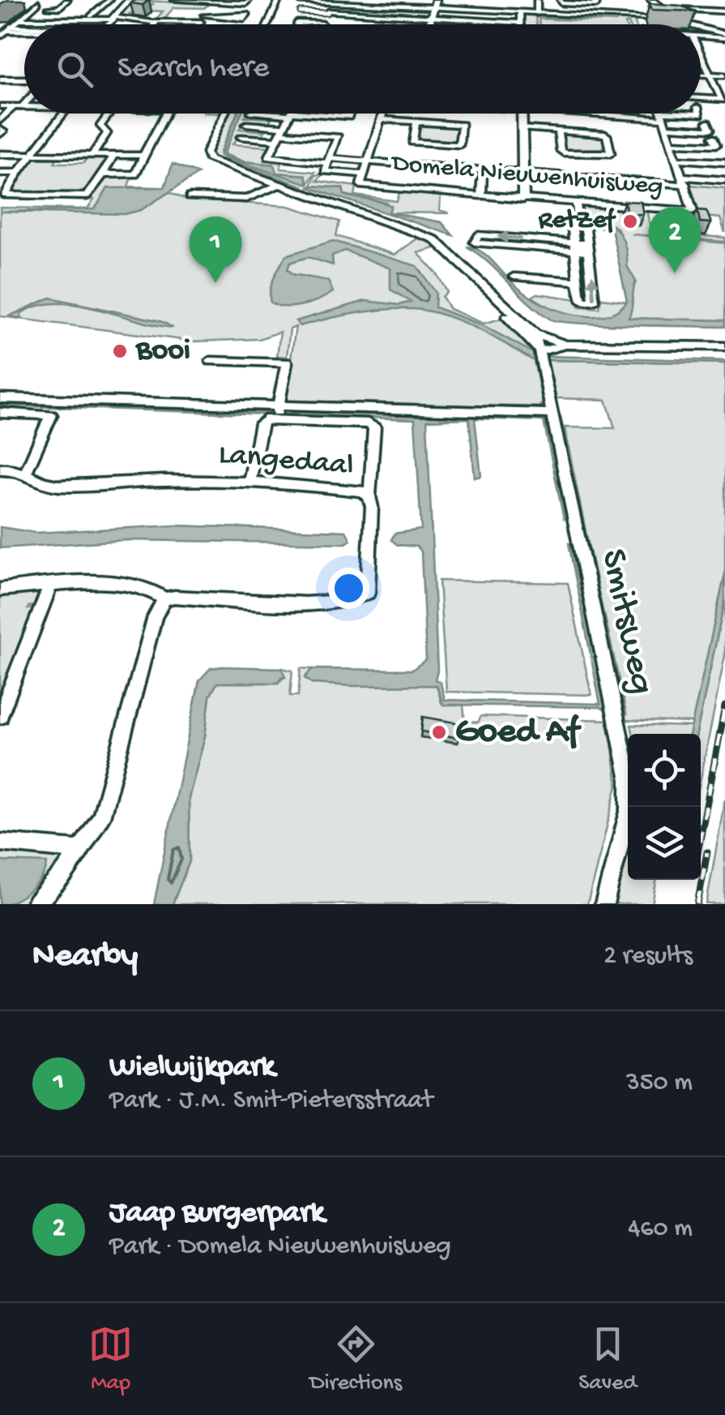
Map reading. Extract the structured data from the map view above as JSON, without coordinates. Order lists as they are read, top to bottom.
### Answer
{
  "streets": {
    "street": ["Domela Nieuwenhuisweg", "Langedaal", "Smitsweg"]
  },
  "places": ["RetZef", "Booi", "Goed Af"],
  "page": {
    "search": "Search here",
    "pins": ["2", "1"],
    "heading": ["Nearby", "2 results"],
    "list": [
      {
        "mark": "1",
        "name": "Wielwijkpark",
        "note": "Park · J.M. Smit-Pietersstraat",
        "value": "350 m"
      },
      {
        "mark": "2",
        "name": "Jaap Burgerpark",
        "note": "Park · Domela Nieuwenhuisweg",
        "value": "460 m"
      }
    ],
    "nav": ["Map", "Directions", "Saved"]
  }
}
